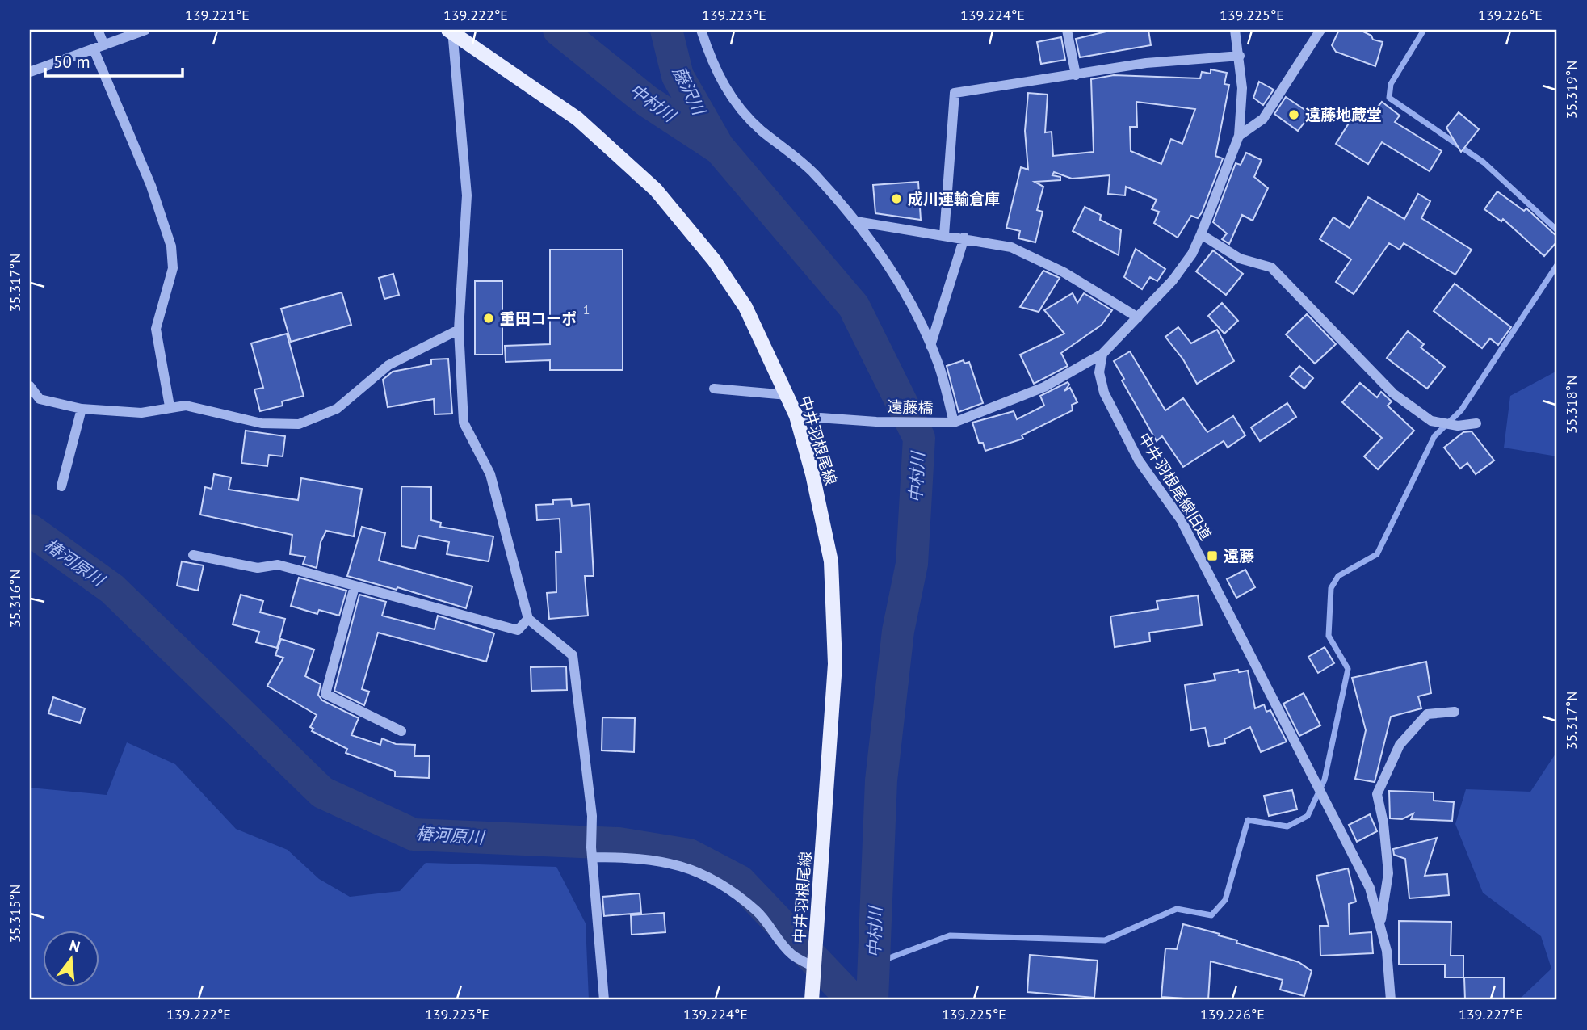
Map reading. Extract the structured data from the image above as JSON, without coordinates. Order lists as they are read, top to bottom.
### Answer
{
  "streets": {
    "main road": ["中井羽根尾線"],
    "street": ["遠藤橋", "中井羽根尾線旧道"]
  },
  "crossings": [
    ["遠藤橋", "中井羽根尾線"],
    ["遠藤橋", "中井羽根尾線旧道"]
  ],
  "water": ["藤沢川", "中村川", "椿河原川"],
  "places": {
    "other": ["遠藤地蔵堂", "成川運輸倉庫", "重田コーポ"],
    "transit": ["遠藤"]
  },
  "house_numbers": ["1"],
  "scale_bar": "50 m",
  "north": "top",
  "coordinates": [
    "139.221°E",
    "139.222°E",
    "139.223°E",
    "139.224°E",
    "139.225°E",
    "139.226°E",
    "35.319°N",
    "35.317°N",
    "35.318°N",
    "35.316°N",
    "35.315°N",
    "139.227°E"
  ]
}
